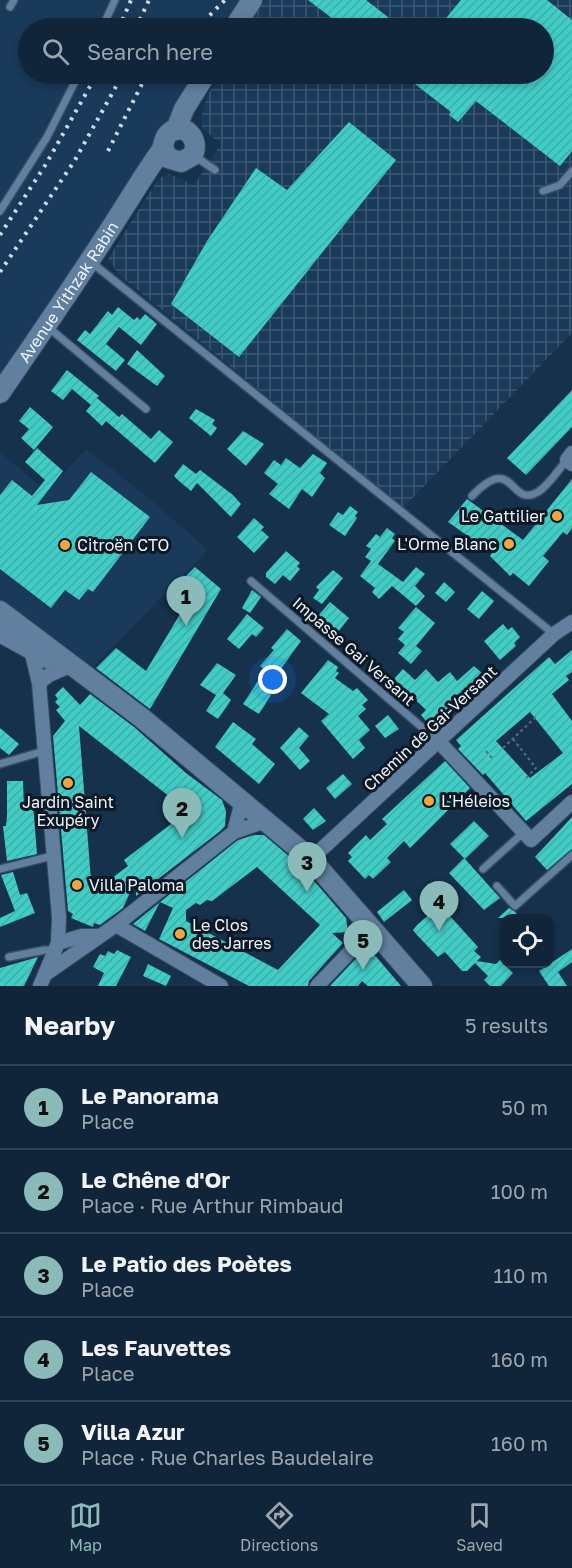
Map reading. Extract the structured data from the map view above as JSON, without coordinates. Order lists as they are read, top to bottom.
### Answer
{
  "streets": {
    "street": ["Avenue Yithzak Rabin", "Chemin de Gai-Versant"],
    "lane": ["Impasse Gai Versant"]
  },
  "crossings": [
    ["Impasse Gai Versant", "Chemin de Gai-Versant"]
  ],
  "places": [
    "Le Gattilier",
    "L'Orme Blanc",
    "Citroën CTO",
    "Jardin Saint Exupéry",
    "L'Héleios",
    "Villa Paloma",
    "Le Clos des Jarres"
  ],
  "page": {
    "search": "Search here",
    "pins": [
      "1",
      "2",
      "3",
      "4",
      "5"
    ],
    "heading": ["Nearby", "5 results"],
    "list": [
      {
        "mark": "1",
        "name": "Le Panorama",
        "note": "Place",
        "value": "50 m"
      },
      {
        "mark": "2",
        "name": "Le Chêne d'Or",
        "note": "Place · Rue Arthur Rimbaud",
        "value": "100 m"
      },
      {
        "mark": "3",
        "name": "Le Patio des Poètes",
        "note": "Place",
        "value": "110 m"
      },
      {
        "mark": "4",
        "name": "Les Fauvettes",
        "note": "Place",
        "value": "160 m"
      },
      {
        "mark": "5",
        "name": "Villa Azur",
        "note": "Place · Rue Charles Baudelaire",
        "value": "160 m"
      }
    ],
    "nav": ["Map", "Directions", "Saved"]
  }
}
